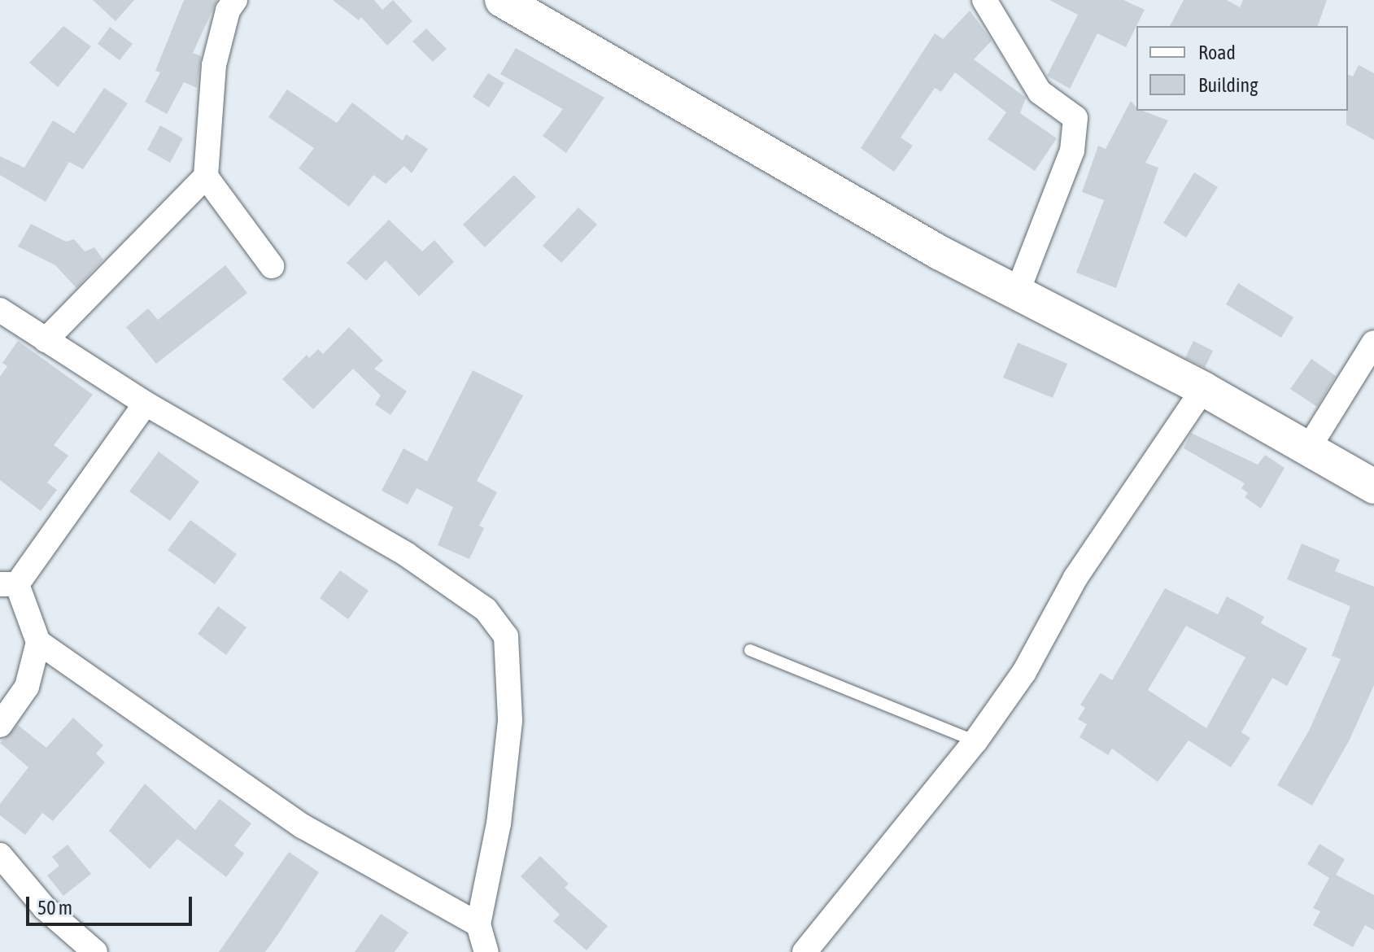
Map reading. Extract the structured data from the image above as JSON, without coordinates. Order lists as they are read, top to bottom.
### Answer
{
  "legend": ["Road", "Building"],
  "scale_bar": "50 m"
}
